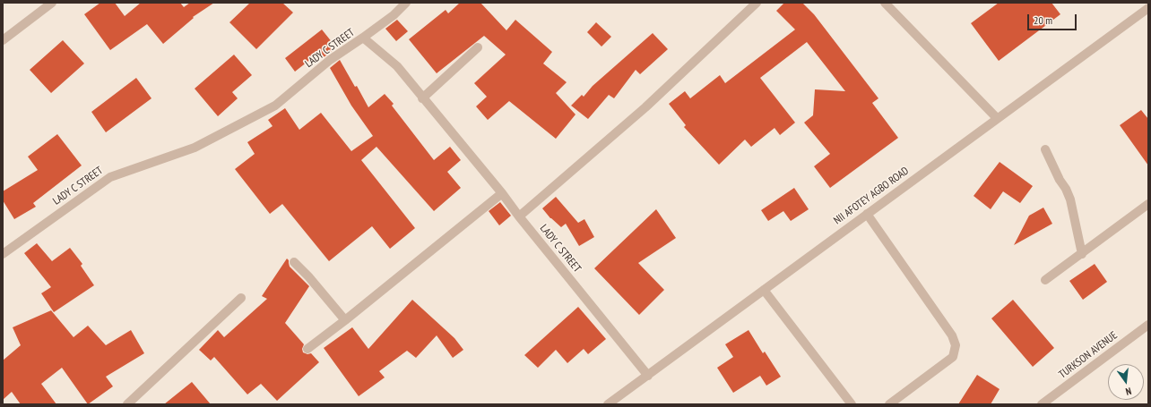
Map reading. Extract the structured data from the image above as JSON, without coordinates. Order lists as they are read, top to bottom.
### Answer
{
  "streets": {
    "street": ["LADY C STREET", "NII AFOTEY AGBO ROAD", "TURKSON AVENUE"]
  },
  "crossings": [
    ["LADY C STREET", "NII AFOTEY AGBO ROAD"]
  ],
  "scale_bar": "20 m",
  "north": "bottom"
}
